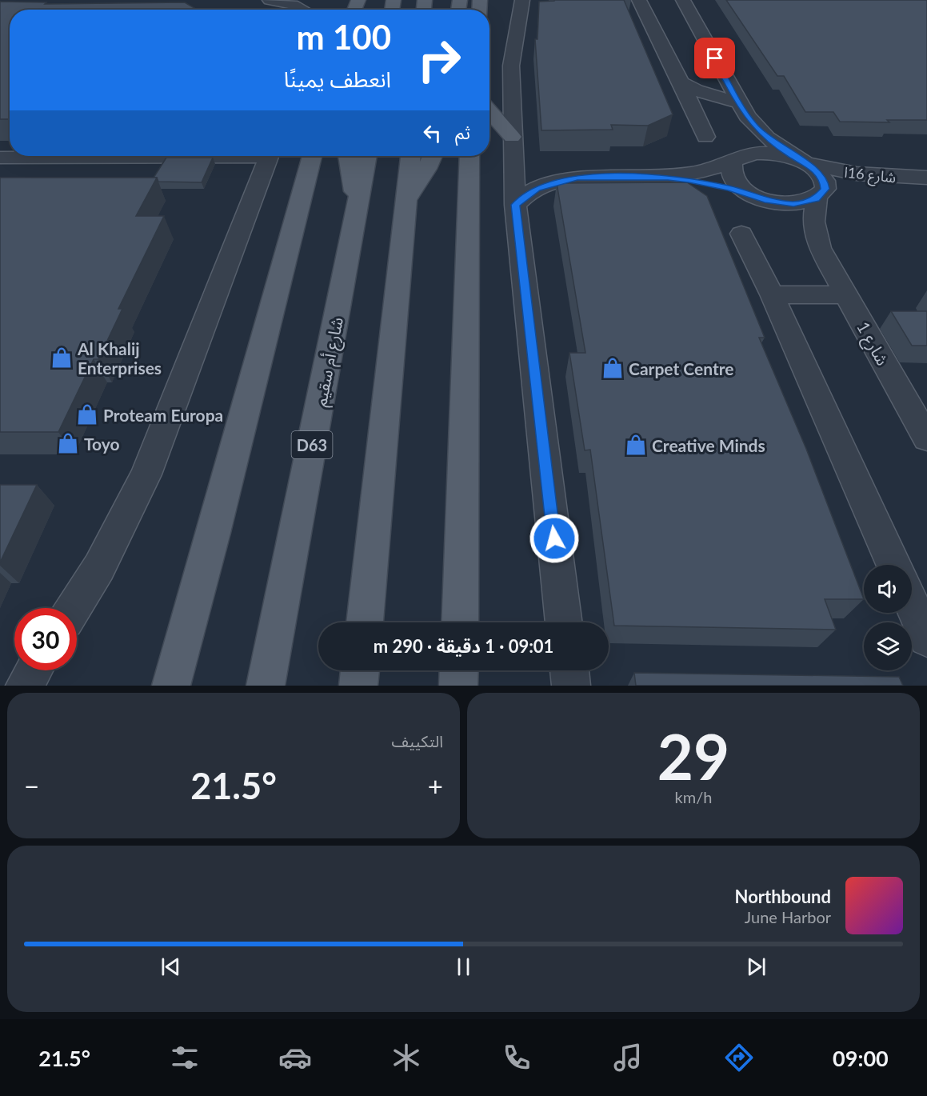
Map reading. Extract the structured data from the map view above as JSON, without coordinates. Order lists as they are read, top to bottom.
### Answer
{
  "streets": {
    "main road": ["شارع أم سقيم", "D63"],
    "street": ["شارع 16ا", "شارع 1"]
  },
  "crossings": [
    ["شارع 16ا", "شارع 1"]
  ],
  "places": {
    "shop": [
      "Al Khalij Enterprises",
      "Carpet Centre",
      "Proteam Europa",
      "Toyo",
      "Creative Minds"
    ]
  },
  "page": {
    "turn": ["100 m", "انعطف يمينًا"],
    "then": "ثم",
    "limit": "30",
    "trip": "09:01 · 1 دقيقة · 290 m",
    "tile": [
      ["29", "km/h"],
      "التكييف"
    ],
    "heat": ["−", "21.5°", "+"],
    "song": ["Northbound", "June Harbor"],
    "tabs": ["09:00", "21.5°"]
  }
}
